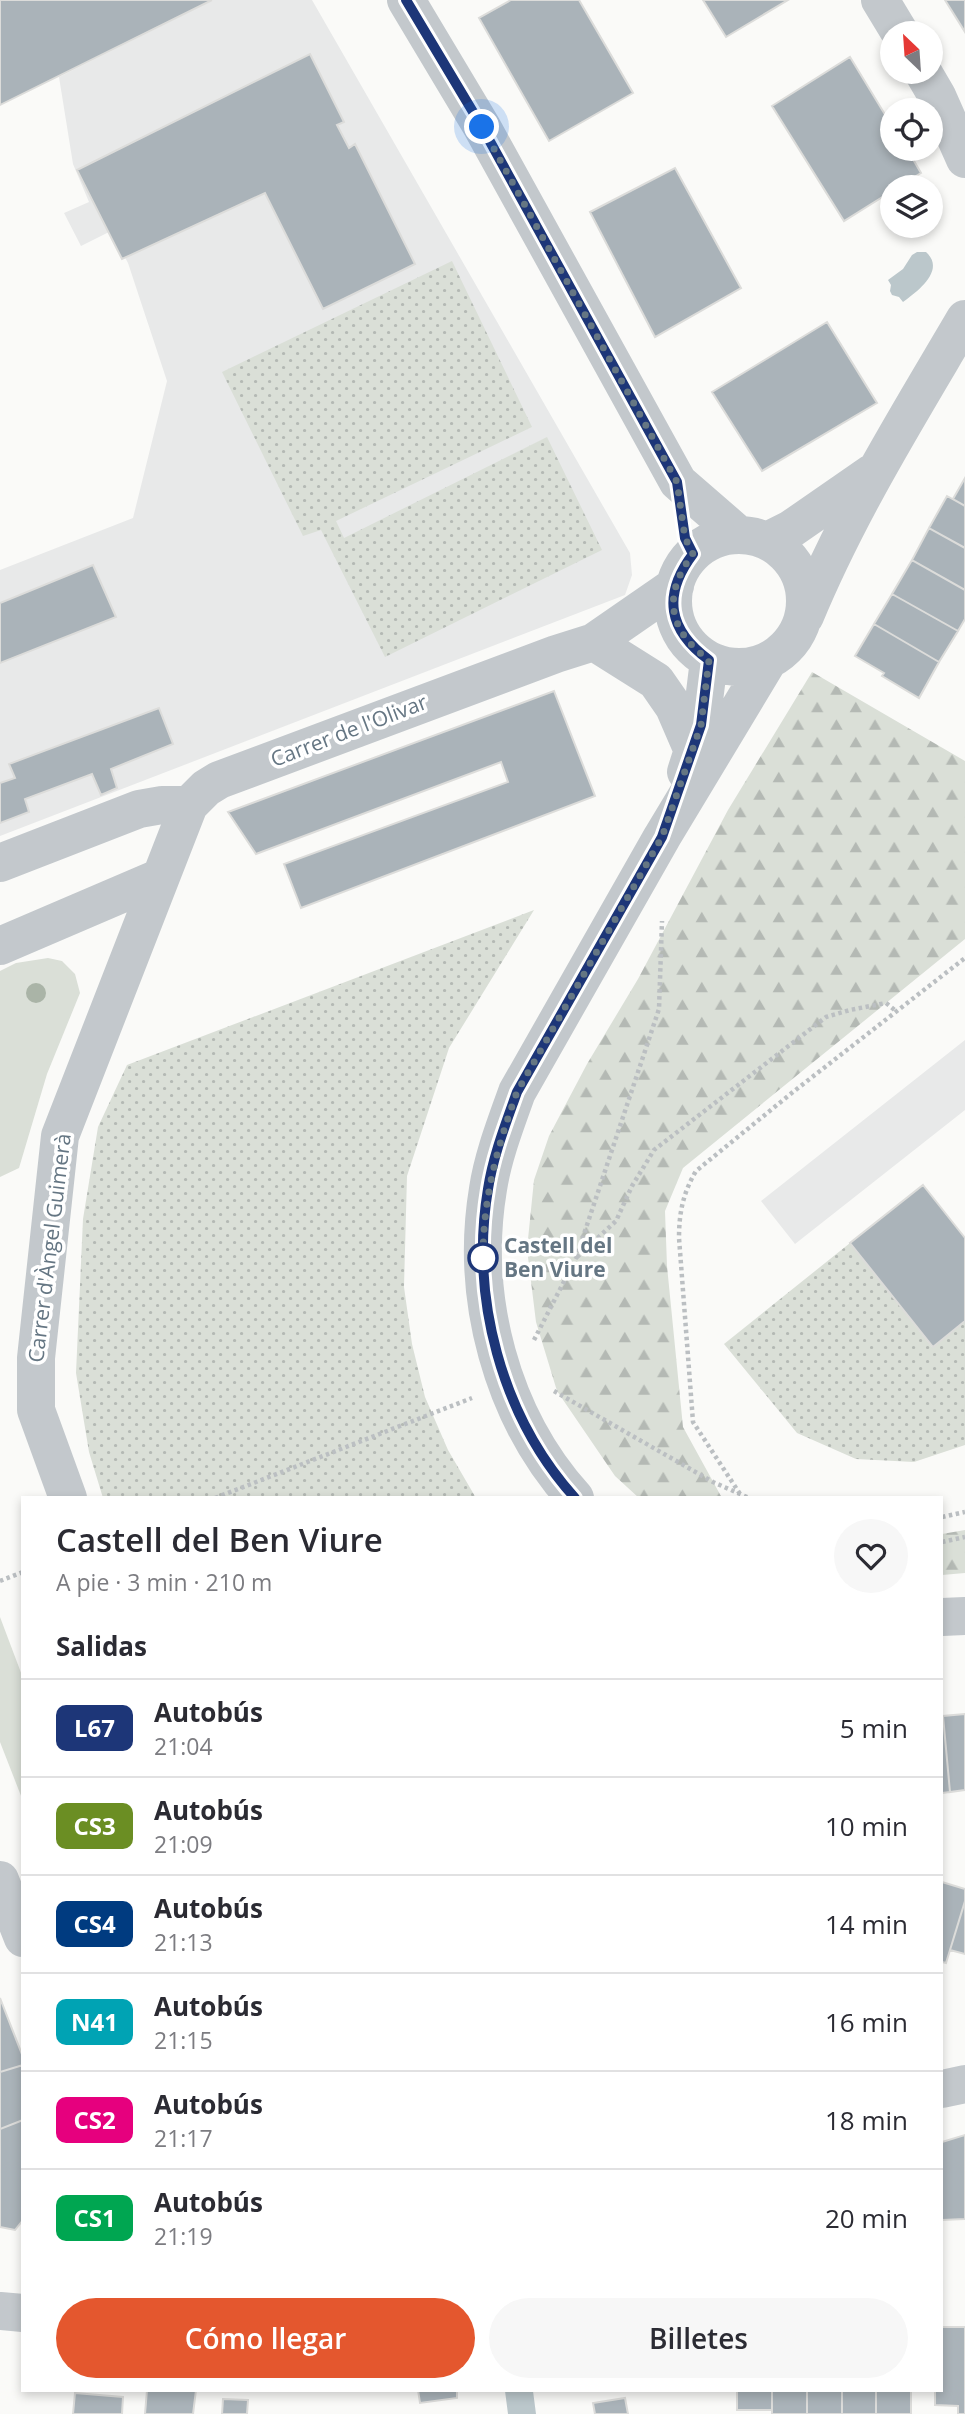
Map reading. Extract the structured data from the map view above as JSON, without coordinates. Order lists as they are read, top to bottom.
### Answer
{
  "streets": {
    "street": ["Carrer de l'Olivar", "Carrer d'Àngel Guimerà"]
  },
  "crossings": [
    ["Carrer de l'Olivar", "Carrer d'Àngel Guimerà"]
  ],
  "places": ["Castell del Ben Viure"],
  "lines": ["bus line L67"],
  "north": "top left",
  "page": {
    "heading": [
      ["Castell del Ben Viure", "A pie · 3 min · 210 m"],
      "Salidas"
    ],
    "list": [
      {
        "mark": "L67",
        "name": "Autobús",
        "note": "21:04",
        "value": "5 min"
      },
      {
        "mark": "CS3",
        "name": "Autobús",
        "note": "21:09",
        "value": "10 min"
      },
      {
        "mark": "CS4",
        "name": "Autobús",
        "note": "21:13",
        "value": "14 min"
      },
      {
        "mark": "N41",
        "name": "Autobús",
        "note": "21:15",
        "value": "16 min"
      },
      {
        "mark": "CS2",
        "name": "Autobús",
        "note": "21:17",
        "value": "18 min"
      },
      {
        "mark": "CS1",
        "name": "Autobús",
        "note": "21:19",
        "value": "20 min"
      }
    ],
    "buttons": ["Cómo llegar", "Billetes"]
  }
}
